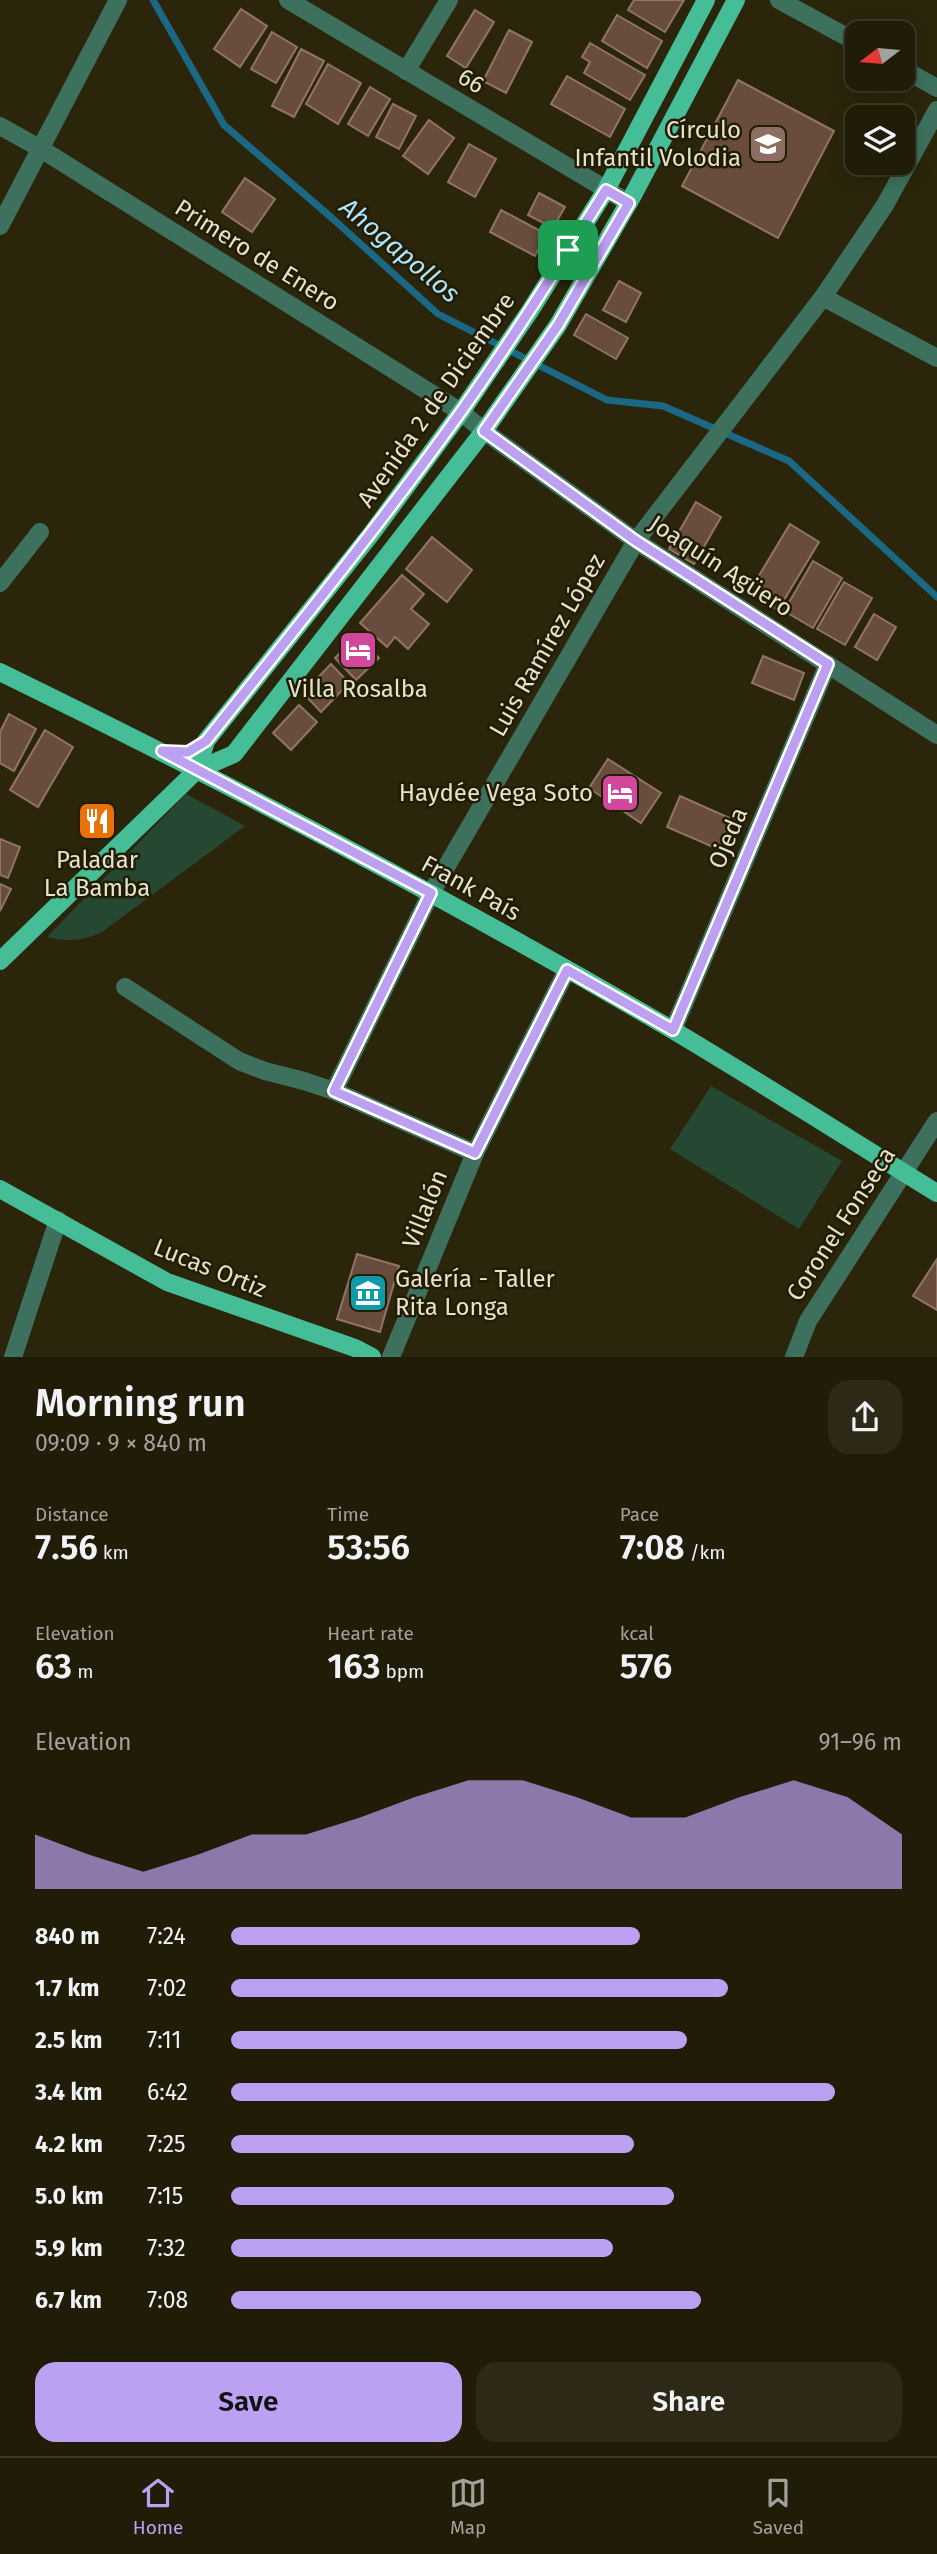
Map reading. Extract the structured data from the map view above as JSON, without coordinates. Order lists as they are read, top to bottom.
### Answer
{
  "streets": {
    "main road": ["Avenida 2 de Diciembre", "Frank País", "Lucas Ortiz"],
    "street": [
      "66",
      "Primero de Enero",
      "Joaquín Agüero",
      "Luis Ramírez López",
      "Ojeda",
      "Villalón",
      "Coronel Fonseca"
    ]
  },
  "crossings": [
    ["66", "Avenida 2 de Diciembre"],
    ["Primero de Enero", "Avenida 2 de Diciembre"],
    ["Primero de Enero", "Joaquín Agüero"],
    ["Avenida 2 de Diciembre", "Joaquín Agüero"],
    ["Avenida 2 de Diciembre", "Frank País"],
    ["Joaquín Agüero", "Luis Ramírez López"],
    ["Joaquín Agüero", "Ojeda"],
    ["Luis Ramírez López", "Frank País"],
    ["Ojeda", "Frank País"],
    ["Frank País", "Villalón"],
    ["Frank País", "Coronel Fonseca"]
  ],
  "water": ["Ahogapollos"],
  "places": {
    "school or university": ["Círculo Infantil Volodia"],
    "hotel": ["Villa Rosalba", "Haydée Vega Soto"],
    "restaurant": ["Paladar La Bamba"],
    "museum": ["Galería - Taller Rita Longa"]
  },
  "north": "left",
  "page": {
    "heading": ["Morning run", "09:09 · 9 × 840 m"],
    "stats": [
      ["Distance", "7.56 km"],
      ["Time", "53:56"],
      ["Pace", "7:08 /km"],
      ["Elevation", "63 m"],
      ["Heart rate", "163 bpm"],
      ["kcal", "576"]
    ],
    "chart": ["Elevation", "91–96 m"],
    "list": [
      {
        "name": "840 m",
        "note": "7:24"
      },
      {
        "name": "1.7 km",
        "note": "7:02"
      },
      {
        "name": "2.5 km",
        "note": "7:11"
      },
      {
        "name": "3.4 km",
        "note": "6:42"
      },
      {
        "name": "4.2 km",
        "note": "7:25"
      },
      {
        "name": "5.0 km",
        "note": "7:15"
      },
      {
        "name": "5.9 km",
        "note": "7:32"
      },
      {
        "name": "6.7 km",
        "note": "7:08"
      }
    ],
    "buttons": ["Save", "Share"],
    "tabs": ["Home", "Map", "Saved"]
  }
}
